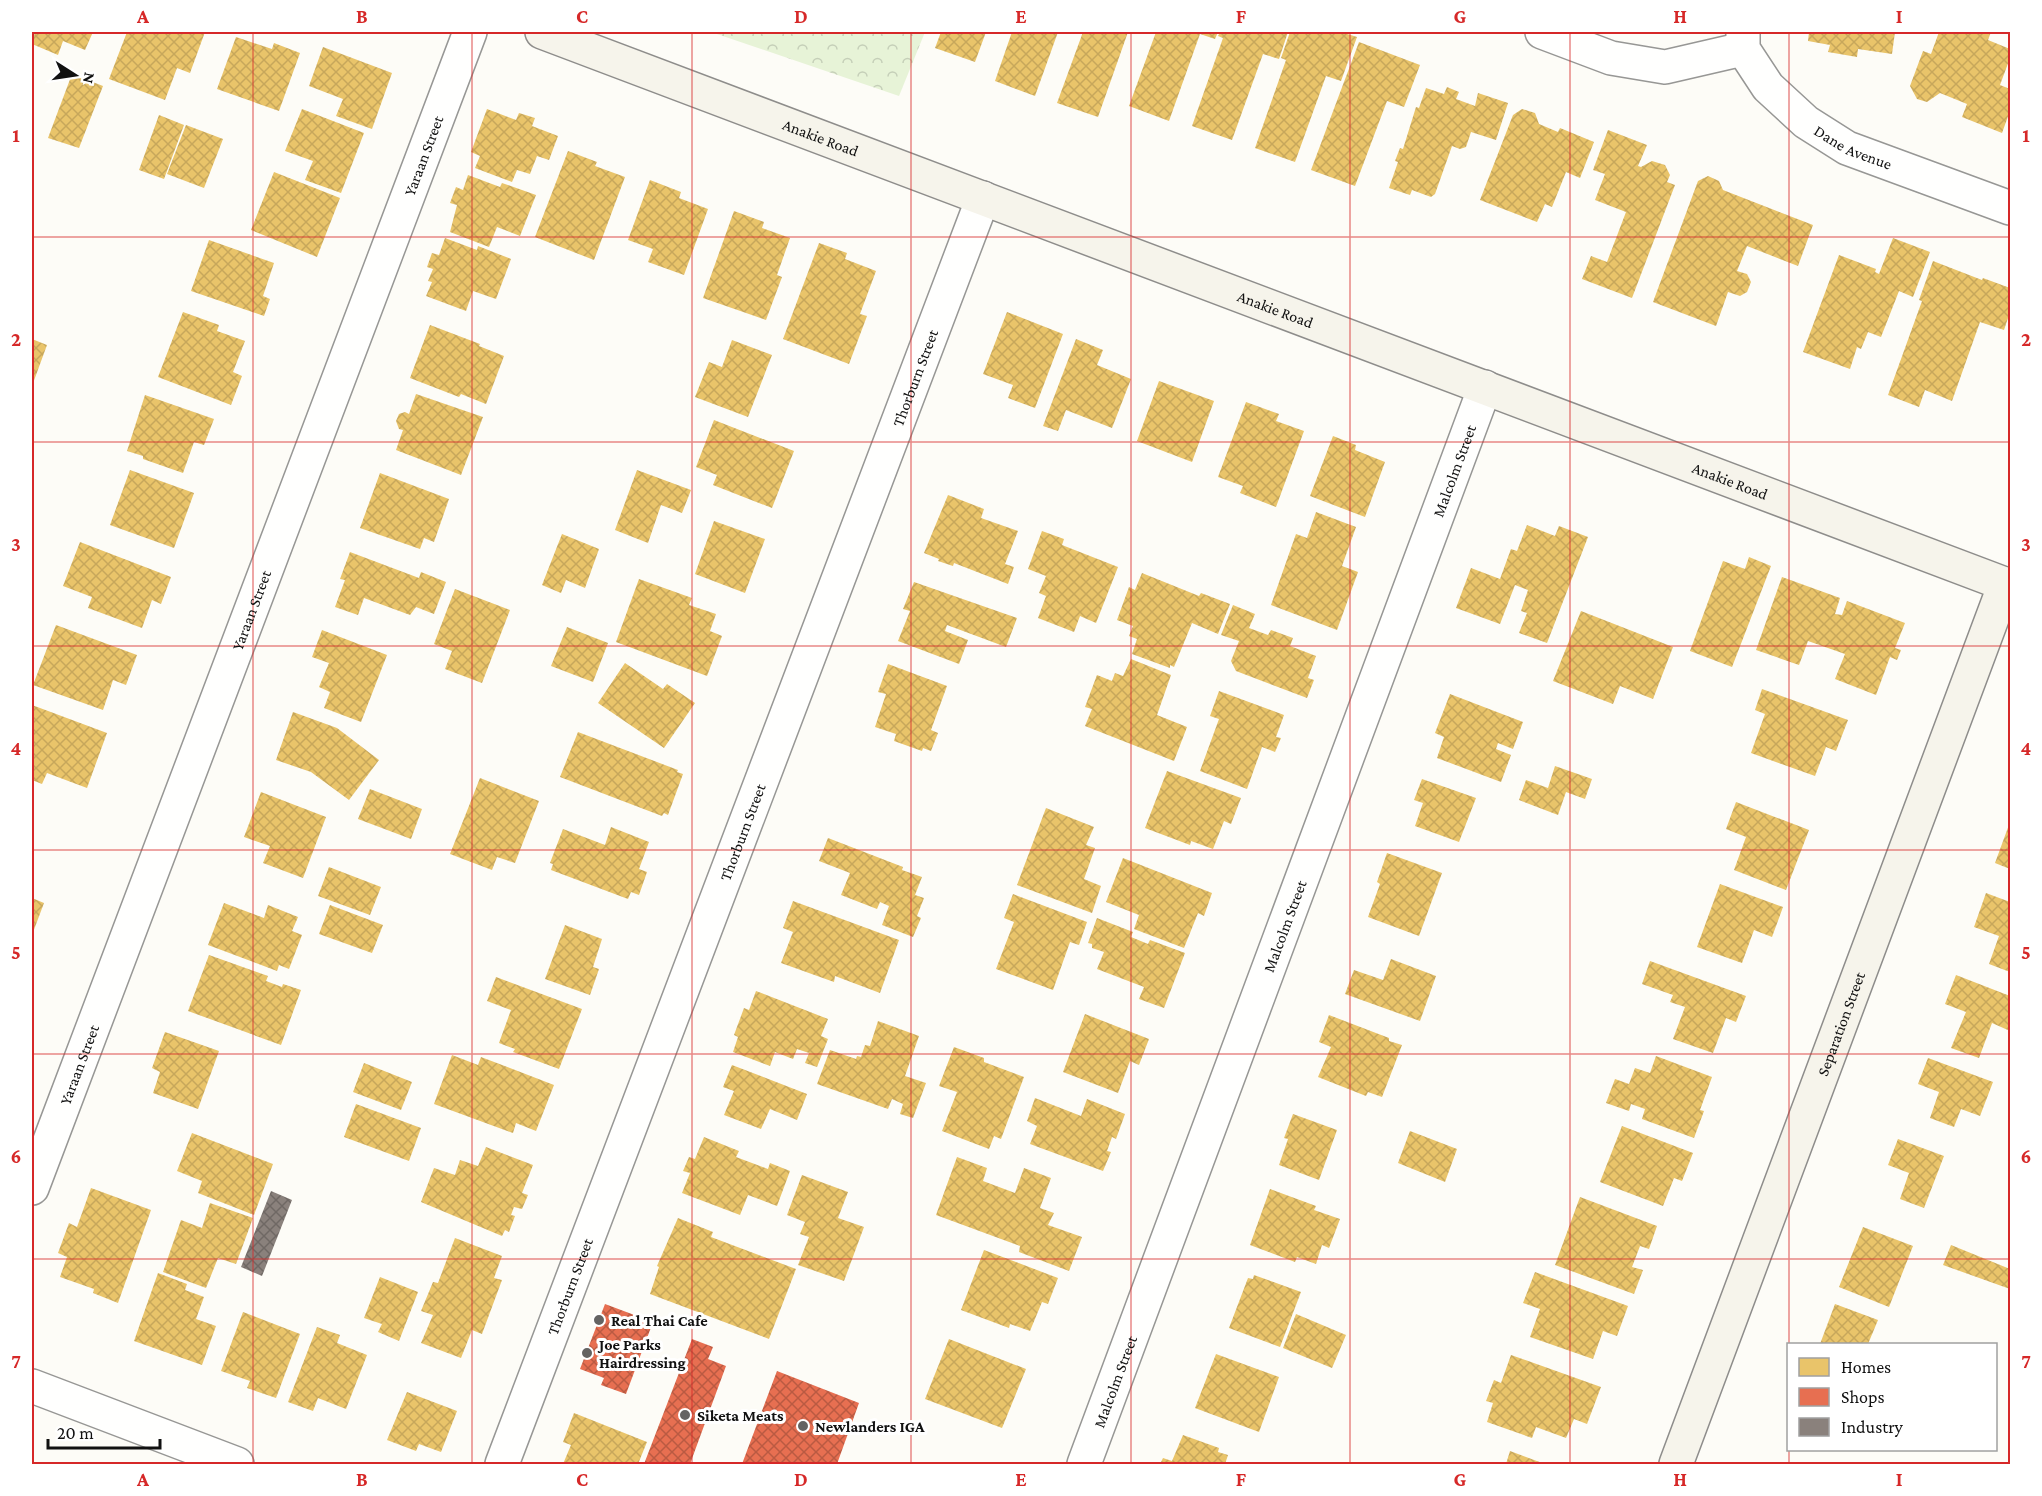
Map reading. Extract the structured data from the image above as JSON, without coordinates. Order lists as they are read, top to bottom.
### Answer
{
  "streets": {
    "main road": ["Anakie Road", "Separation Street"],
    "street": [
      "Dane Avenue",
      "Yaraan Street",
      "Thorburn Street",
      "Malcolm Street"
    ]
  },
  "crossings": [
    ["Anakie Road", "Thorburn Street"],
    ["Anakie Road", "Malcolm Street"],
    ["Anakie Road", "Separation Street"]
  ],
  "places": [
    "Real Thai Cafe",
    "Joe Parks Hairdressing",
    "Siketa Meats",
    "Newlanders IGA"
  ],
  "legend": ["Homes", "Shops", "Industry"],
  "scale_bar": "20 m",
  "north": "right",
  "grid": {
    "columns": [
      "A",
      "B",
      "C",
      "D",
      "E",
      "F",
      "G",
      "H",
      "I"
    ],
    "rows": [
      "1",
      "2",
      "3",
      "4",
      "5",
      "6",
      "7"
    ]
  }
}
